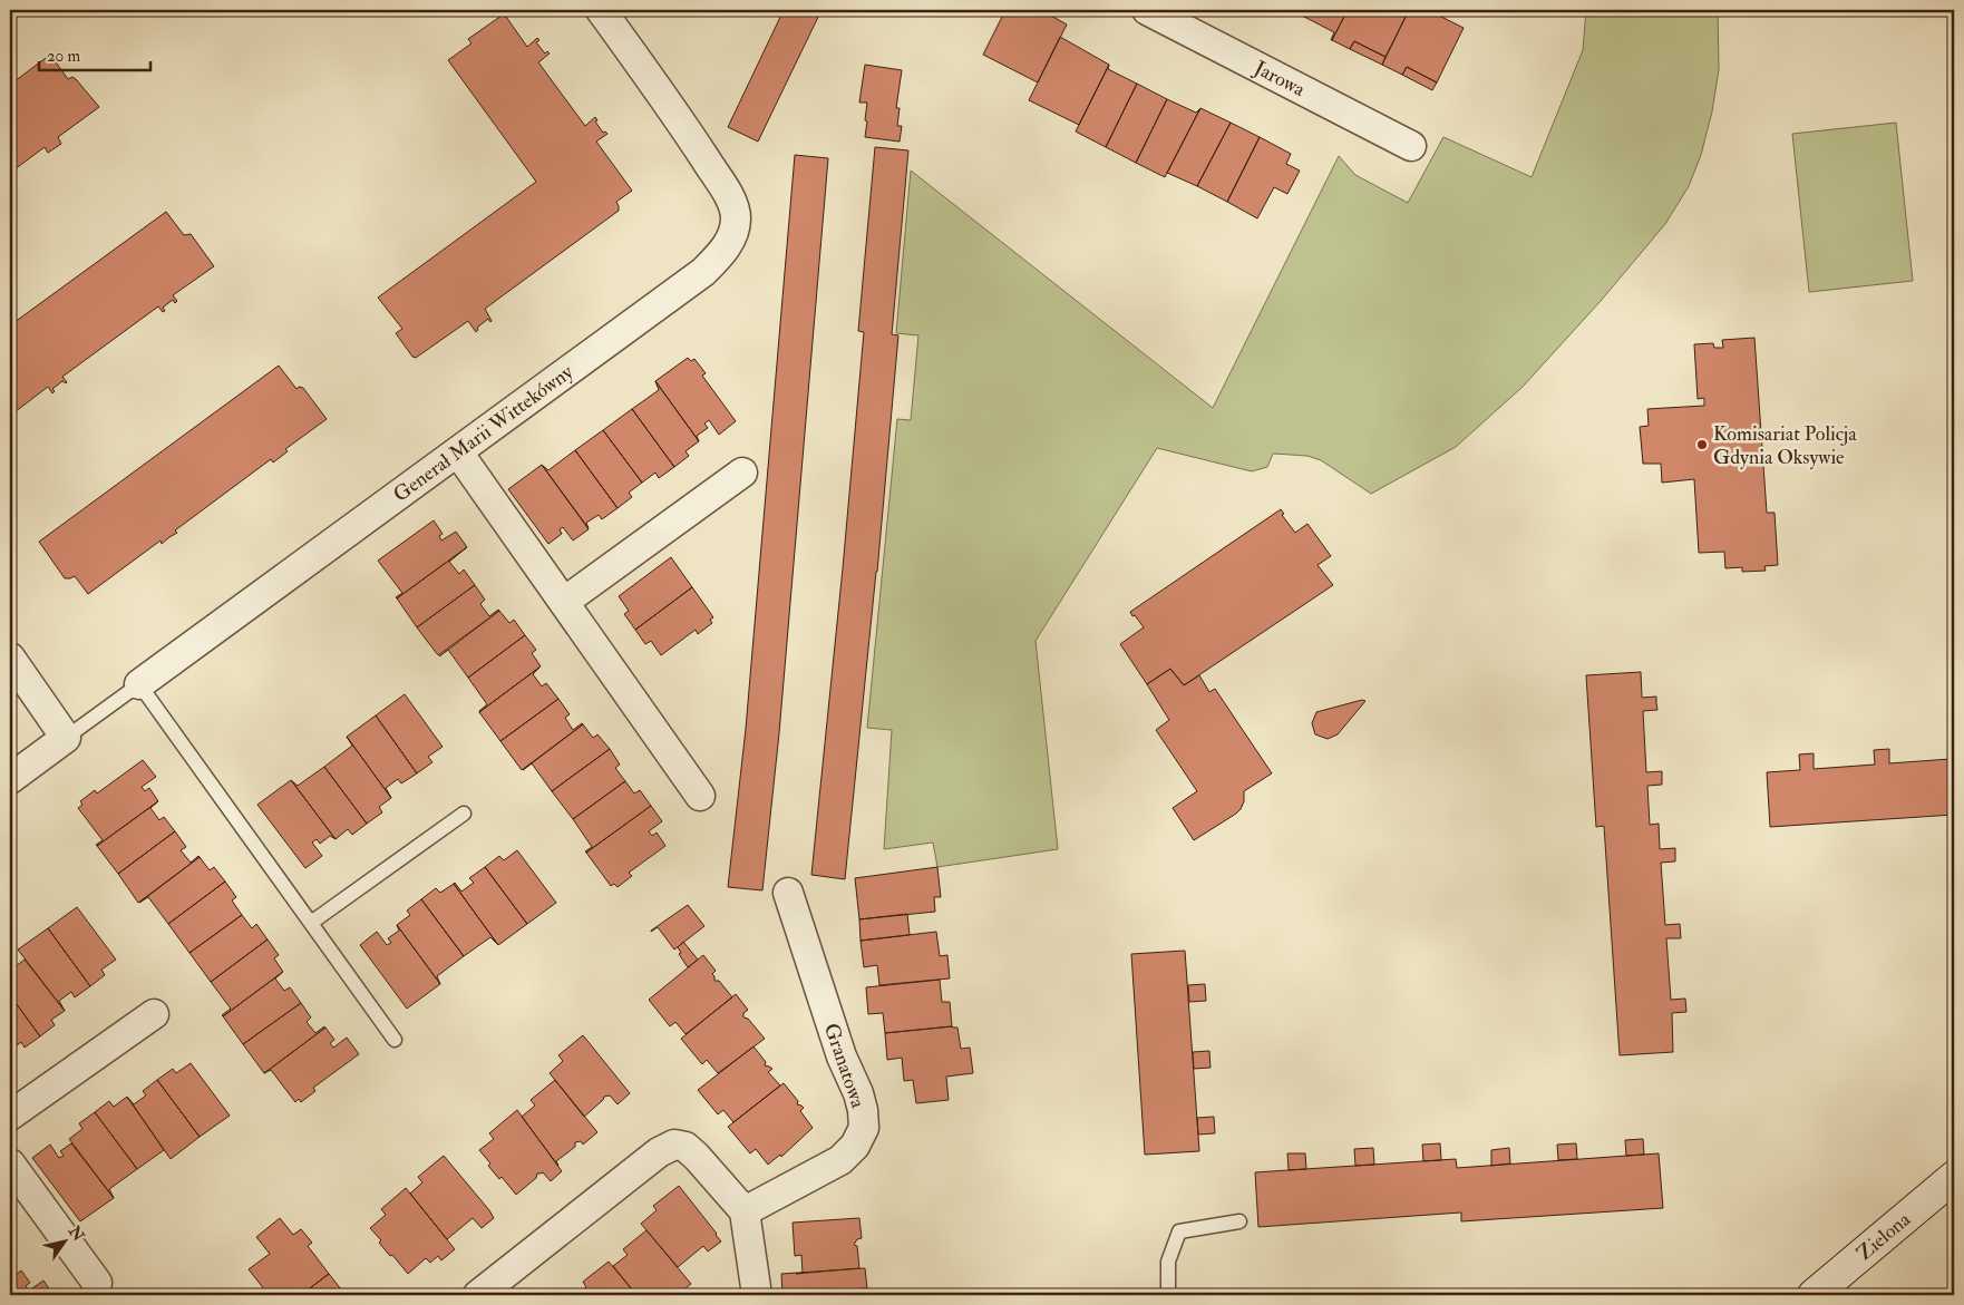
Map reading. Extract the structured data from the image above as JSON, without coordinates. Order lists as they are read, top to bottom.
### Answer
{
  "streets": {
    "street": [
      "Jarowa",
      "Generał Marii Wittekówny",
      "Granatowa",
      "Zielona"
    ]
  },
  "places": ["Komisariat Policja Gdynia Oksywie"],
  "scale_bar": "20 m",
  "north": "top right"
}
